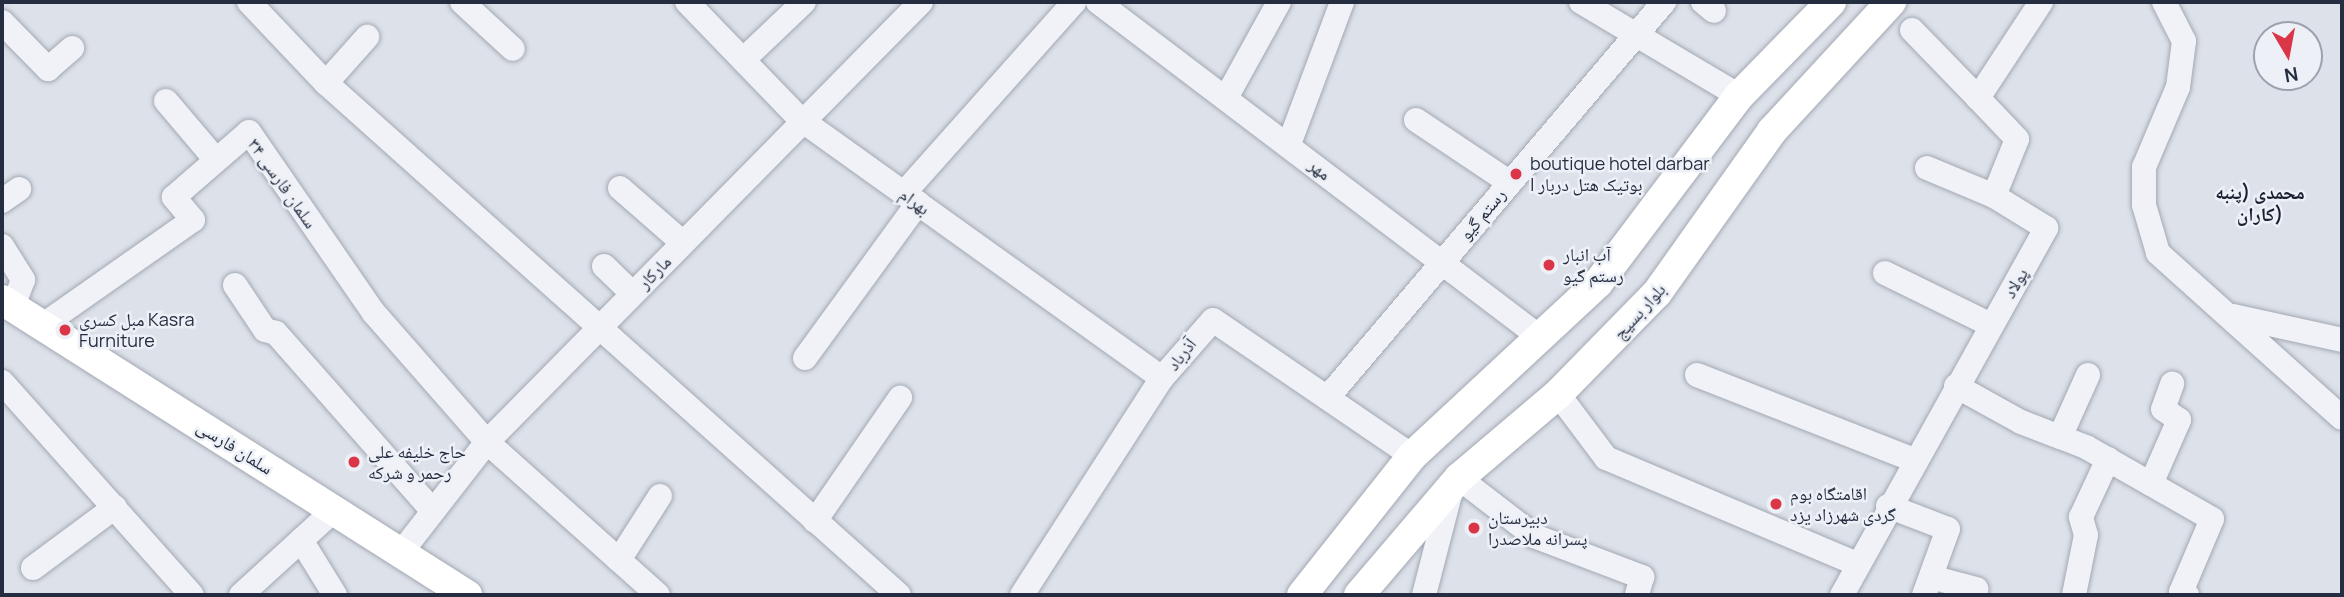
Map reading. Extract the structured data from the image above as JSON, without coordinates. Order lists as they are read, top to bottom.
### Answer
{
  "streets": {
    "main road": ["بلوار بسیج", "سلمان فارسی"],
    "street": [
      "مهر",
      "سلمان فارسی ۳۴",
      "بهرام",
      "رستم گیو",
      "مارکار",
      "پولاد",
      "آذرباد"
    ]
  },
  "crossings": [
    ["مهر", "رستم گیو"],
    ["سلمان فارسی ۳۴", "مارکار"],
    ["سلمان فارسی ۳۴", "سلمان فارسی"],
    ["بهرام", "مارکار"],
    ["بهرام", "آذرباد"],
    ["رستم گیو", "آذرباد"],
    ["مارکار", "سلمان فارسی"]
  ],
  "districts": ["محمدی (پنبه کاران)"],
  "places": [
    "boutique hotel darbar | بوتیک هتل دربار",
    "آب انبار رستم گیو",
    "مبل کسری Kasra Furniture",
    "حاج خلیفه علی رحمر و شرکه",
    "اقامتگاه بوم گردی شهرزاد یزد",
    "دبیرستان پسرانه ملاصدرا"
  ],
  "north": "bottom"
}
